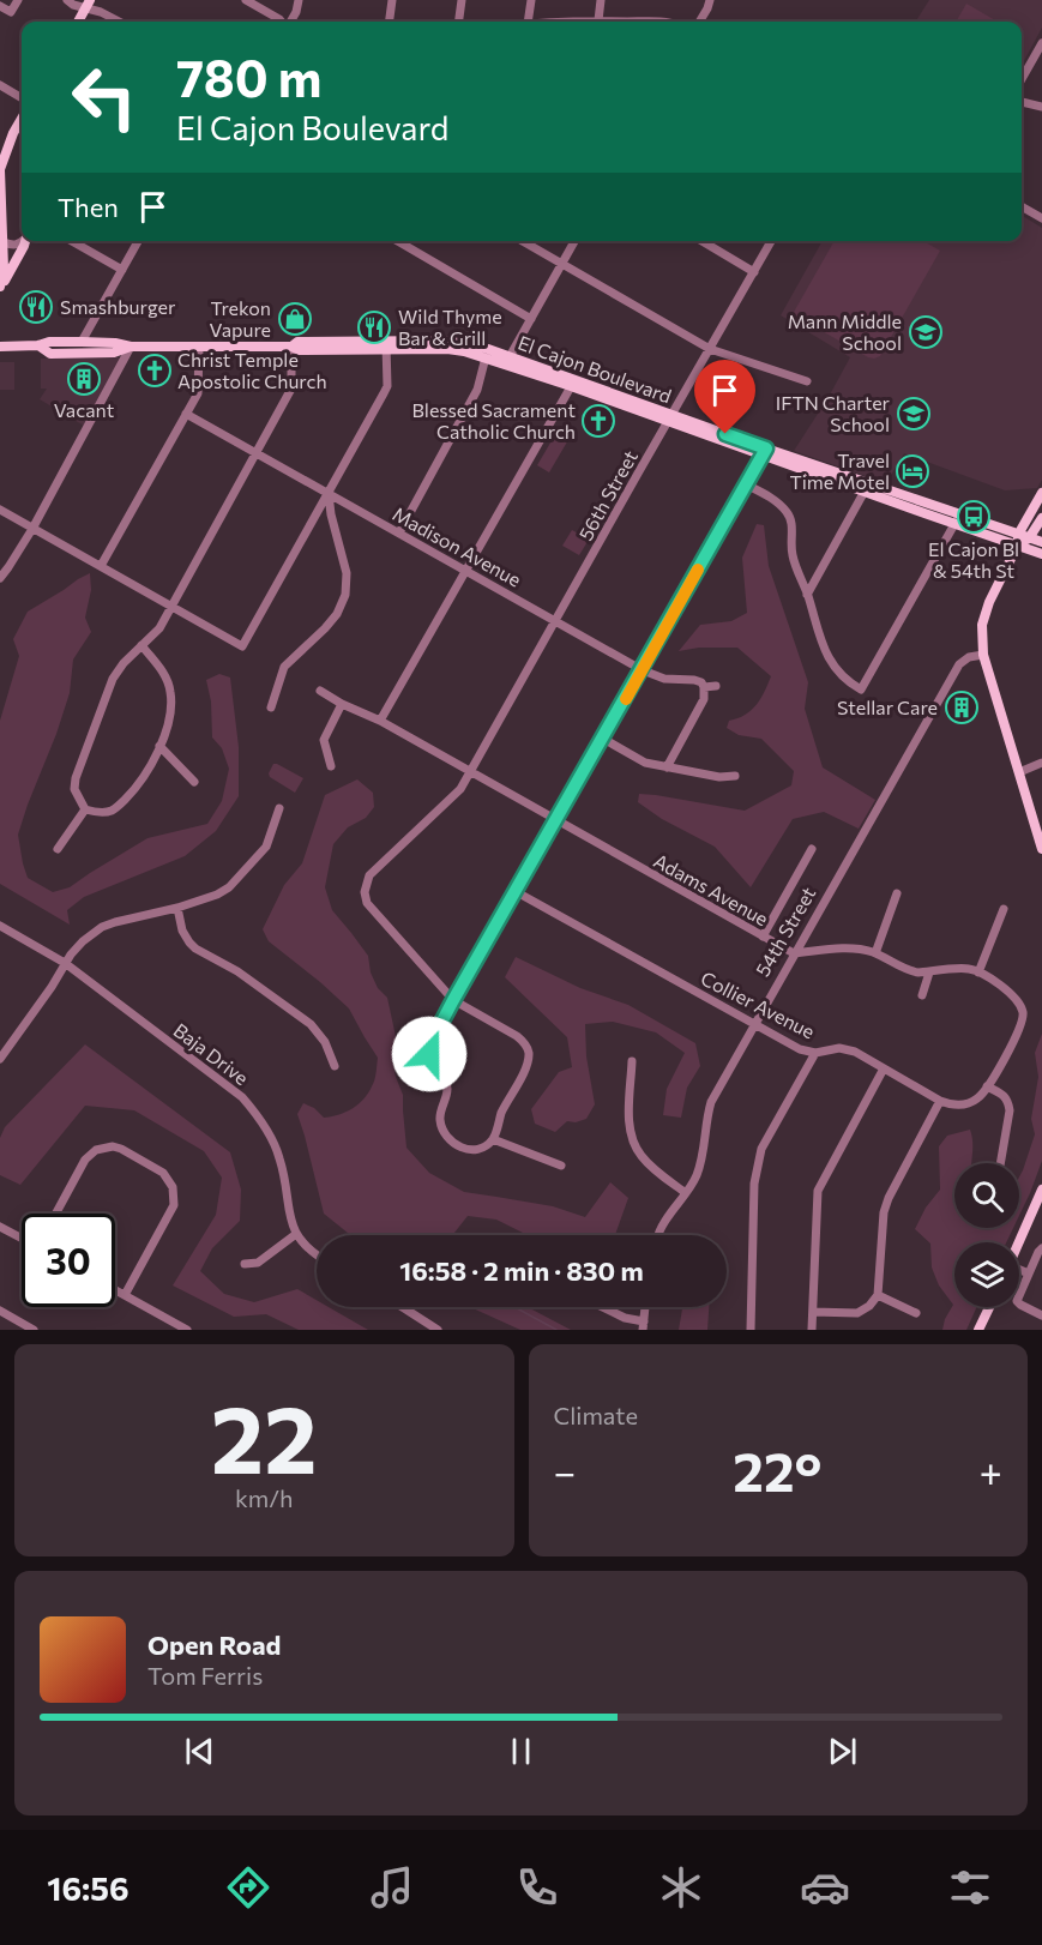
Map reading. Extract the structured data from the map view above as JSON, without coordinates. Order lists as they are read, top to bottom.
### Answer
{
  "streets": {
    "main road": ["El Cajon Boulevard"],
    "street": [
      "56th Street",
      "Madison Avenue",
      "Adams Avenue",
      "54th Street",
      "Collier Avenue",
      "Baja Drive"
    ]
  },
  "crossings": [
    ["El Cajon Boulevard", "56th Street"],
    ["56th Street", "Madison Avenue"],
    ["56th Street", "Adams Avenue"],
    ["Adams Avenue", "54th Street"],
    ["54th Street", "Collier Avenue"]
  ],
  "places": {
    "restaurant": ["Smashburger", "Wild Thyme Bar & Grill"],
    "shop": ["Trekon Vapure"],
    "school or university": ["Mann Middle School", "IFTN Charter School"],
    "church": ["Christ Temple Apostolic Church", "Blessed Sacrament Catholic Church"],
    "building": ["Vacant", "Stellar Care"],
    "hotel": ["Travel Time Motel"],
    "bus stop": ["El Cajon Bl & 54th St"]
  },
  "page": {
    "turn": ["780 m", "El Cajon Boulevard"],
    "then": "Then",
    "limit": "30",
    "trip": "16:58 · 2 min · 830 m",
    "tile": [
      ["22", "km/h"],
      "Climate"
    ],
    "heat": ["−", "22°", "+"],
    "song": ["Open Road", "Tom Ferris"],
    "tabs": "16:56"
  }
}
